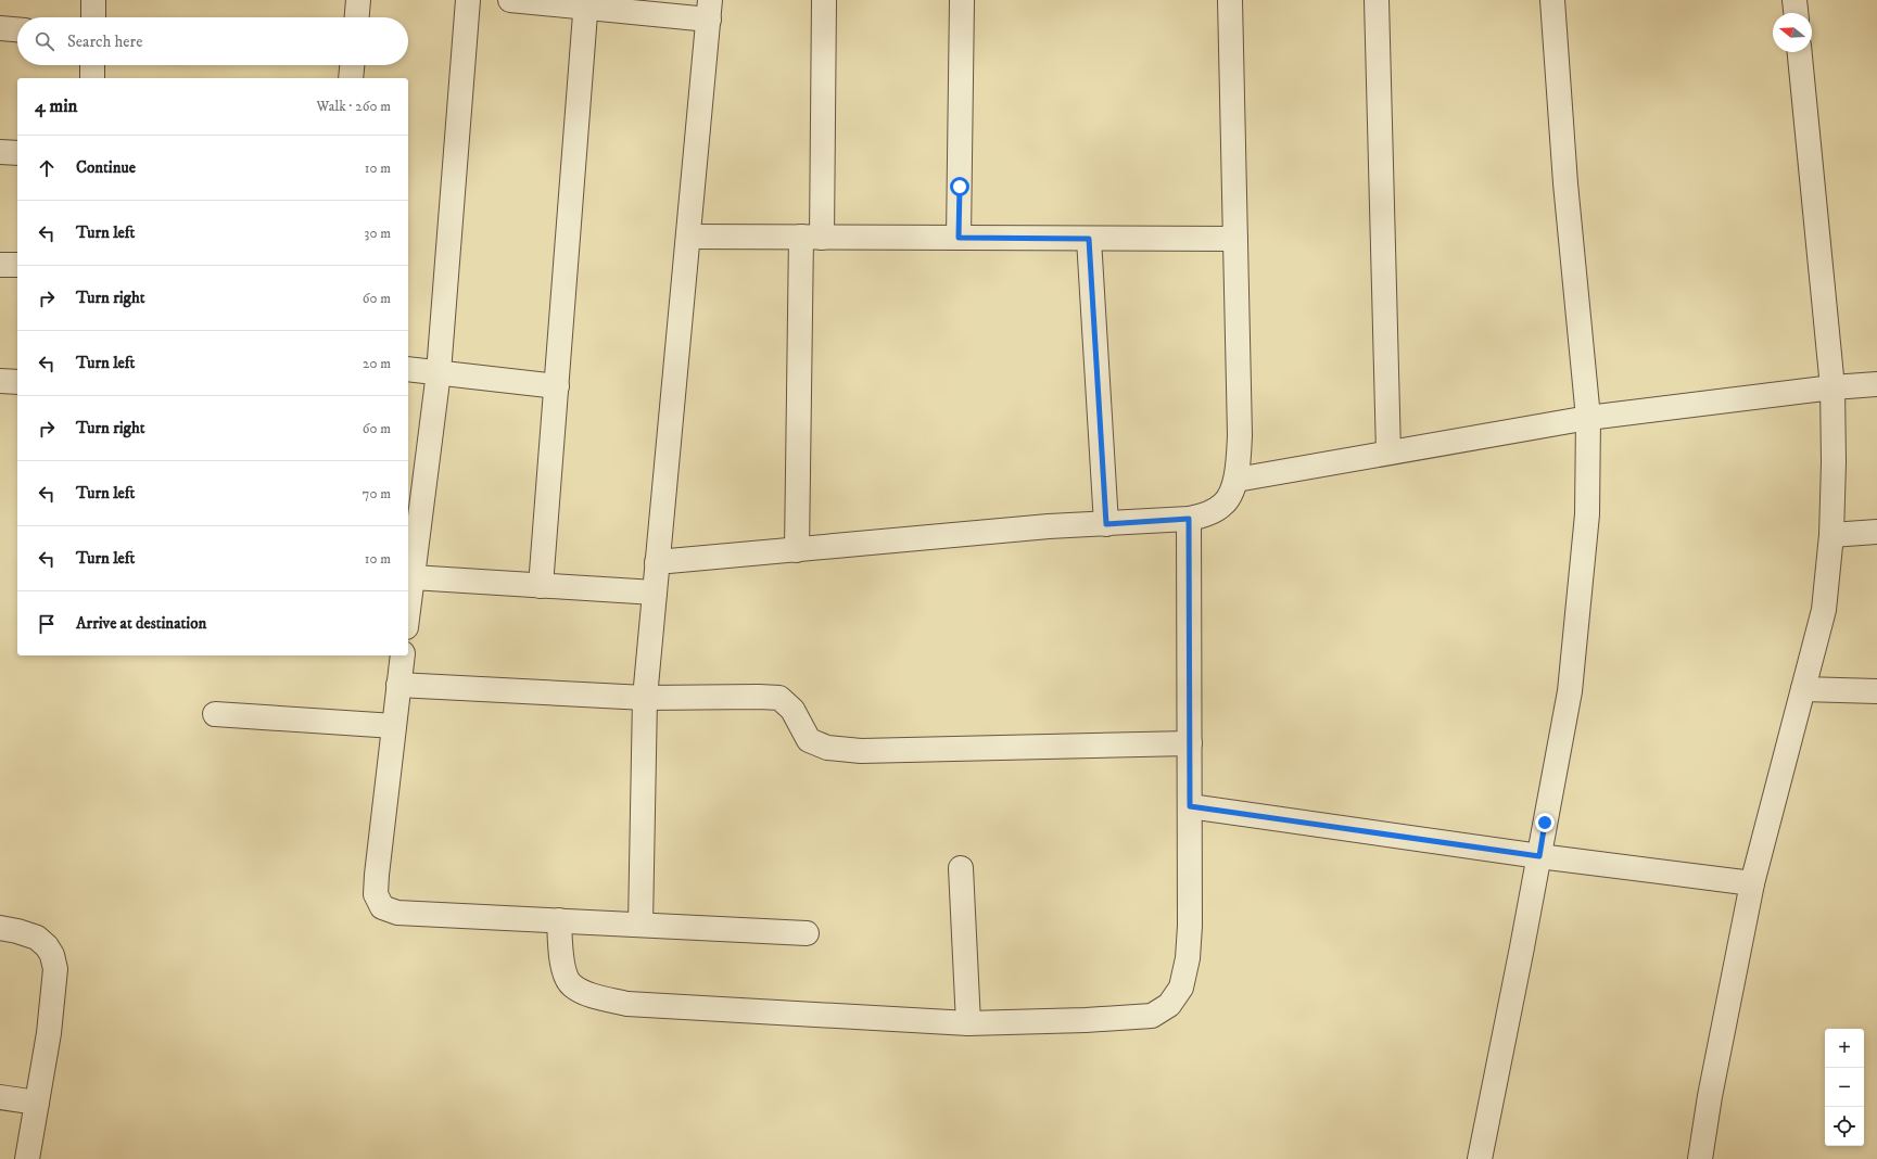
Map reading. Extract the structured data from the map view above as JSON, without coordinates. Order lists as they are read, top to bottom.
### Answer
{
  "north": "left",
  "page": {
    "search": "Search here",
    "heading": ["4 min", "Walk · 260 m"],
    "list": [
      ["Continue", "10 m"],
      ["Turn left", "30 m"],
      ["Turn right", "60 m"],
      ["Turn left", "20 m"],
      ["Turn right", "60 m"],
      ["Turn left", "70 m"],
      ["Turn left", "10 m"],
      "Arrive at destination"
    ],
    "map_buttons": ["+", "−"]
  }
}
